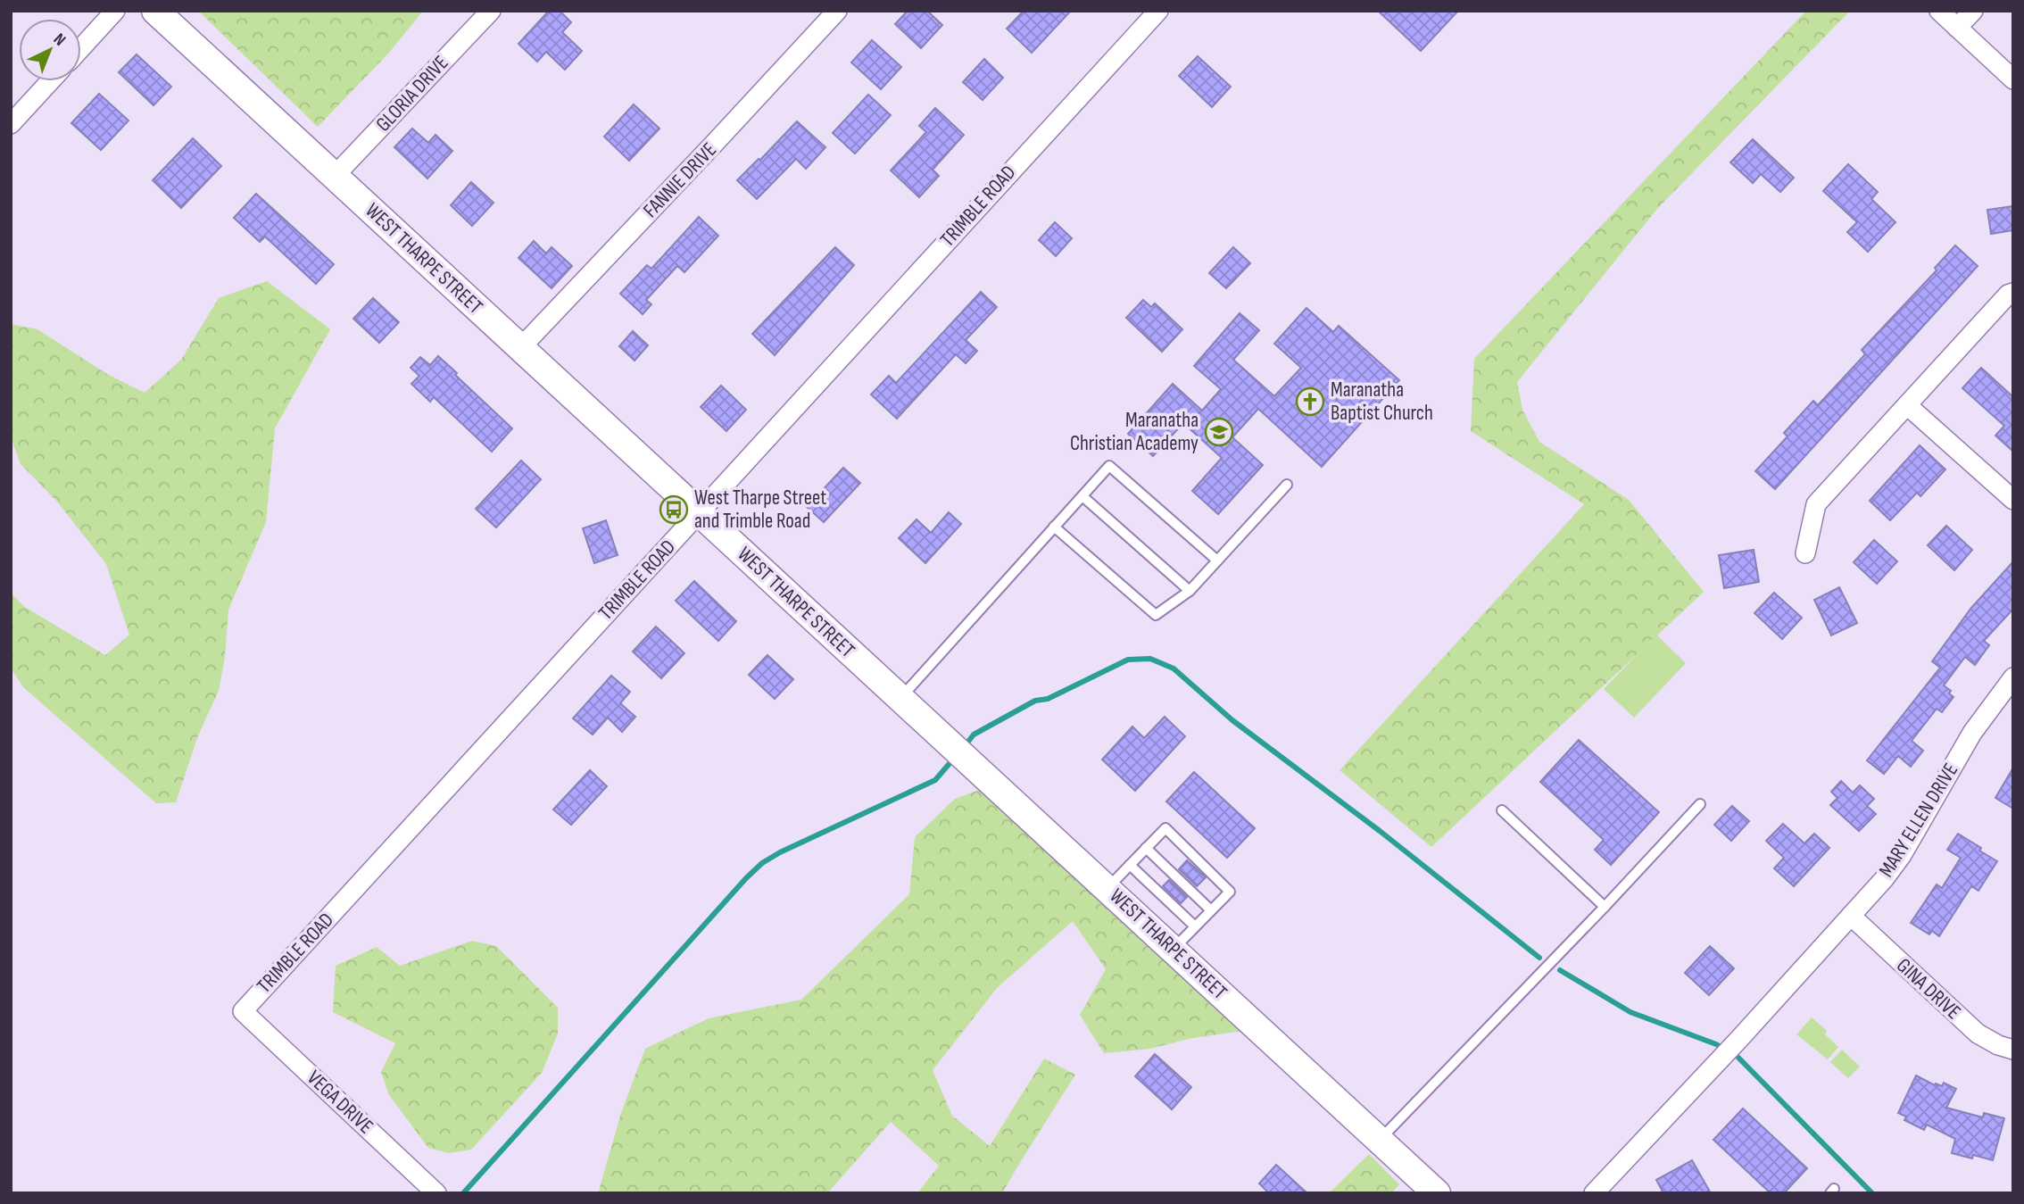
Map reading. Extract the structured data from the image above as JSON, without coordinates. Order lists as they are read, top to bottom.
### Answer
{
  "streets": {
    "main road": ["WEST THARPE STREET"],
    "street": [
      "GLORIA DRIVE",
      "FANNIE DRIVE",
      "TRIMBLE ROAD",
      "MARY ELLEN DRIVE",
      "GINA DRIVE",
      "VEGA DRIVE"
    ]
  },
  "crossings": [
    ["GLORIA DRIVE", "WEST THARPE STREET"],
    ["FANNIE DRIVE", "WEST THARPE STREET"],
    ["TRIMBLE ROAD", "WEST THARPE STREET"],
    ["TRIMBLE ROAD", "VEGA DRIVE"],
    ["MARY ELLEN DRIVE", "GINA DRIVE"]
  ],
  "places": {
    "church": ["Maranatha Baptist Church"],
    "school or university": ["Maranatha Christian Academy"],
    "bus stop": ["West Tharpe Street and Trimble Road"]
  },
  "north": "top right"
}
